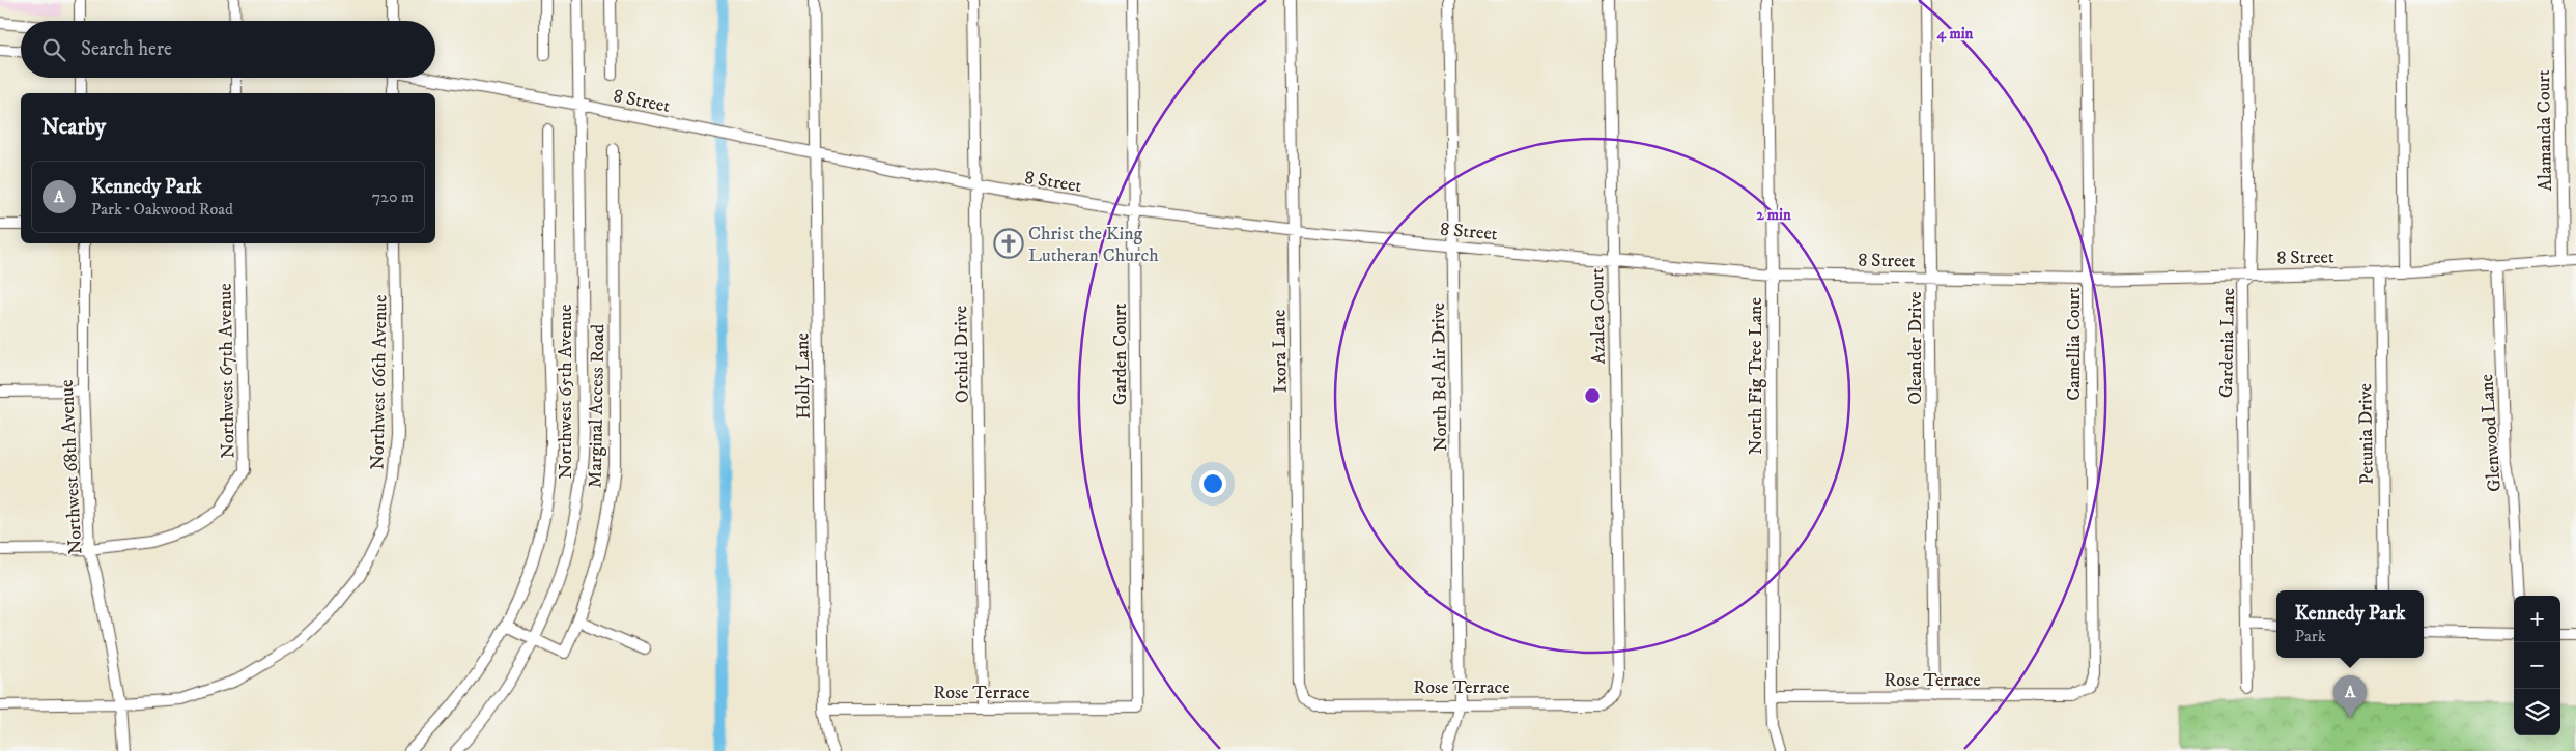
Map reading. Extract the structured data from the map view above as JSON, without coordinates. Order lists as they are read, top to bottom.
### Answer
{
  "streets": {
    "street": [
      "8 Street",
      "Alamanda Court",
      "Azalea Court",
      "Gardenia Lane",
      "Camellia Court",
      "Oleander Drive",
      "Ixora Lane",
      "Orchid Drive",
      "Garden Court",
      "Northwest 67th Avenue",
      "Holly Lane",
      "North Fig Tree Lane",
      "North Bel Air Drive",
      "Northwest 66th Avenue",
      "Northwest 65th Avenue",
      "Marginal Access Road",
      "Glenwood Lane",
      "Petunia Drive",
      "Northwest 68th Avenue",
      "Rose Terrace"
    ]
  },
  "crossings": [
    ["8 Street", "Alamanda Court"],
    ["8 Street", "Azalea Court"],
    ["8 Street", "Gardenia Lane"],
    ["8 Street", "Camellia Court"],
    ["8 Street", "Oleander Drive"],
    ["8 Street", "Ixora Lane"],
    ["8 Street", "Orchid Drive"],
    ["8 Street", "Garden Court"],
    ["8 Street", "Holly Lane"],
    ["8 Street", "North Fig Tree Lane"],
    ["8 Street", "North Bel Air Drive"],
    ["8 Street", "Northwest 65th Avenue"],
    ["8 Street", "Glenwood Lane"],
    ["8 Street", "Petunia Drive"],
    ["Azalea Court", "Rose Terrace"],
    ["Camellia Court", "Rose Terrace"],
    ["Oleander Drive", "Rose Terrace"],
    ["Ixora Lane", "Rose Terrace"],
    ["Orchid Drive", "Rose Terrace"],
    ["Garden Court", "Rose Terrace"],
    ["Northwest 67th Avenue", "Northwest 68th Avenue"],
    ["Holly Lane", "Rose Terrace"],
    ["North Fig Tree Lane", "Rose Terrace"],
    ["North Bel Air Drive", "Rose Terrace"],
    ["Northwest 66th Avenue", "Northwest 68th Avenue"],
    ["Northwest 65th Avenue", "Marginal Access Road"]
  ],
  "places": {
    "church": ["Christ the King Lutheran Church"]
  },
  "page": {
    "search": "Search here",
    "heading": "Nearby",
    "list": [
      {
        "mark": "A",
        "name": "Kennedy Park",
        "note": "Park · Oakwood Road",
        "value": "720 m"
      }
    ],
    "popup": ["Kennedy Park", "Park"],
    "map_buttons": ["+", "−"],
    "pins": "A"
  },
  "rings": ["4 min", "2 min"]
}
